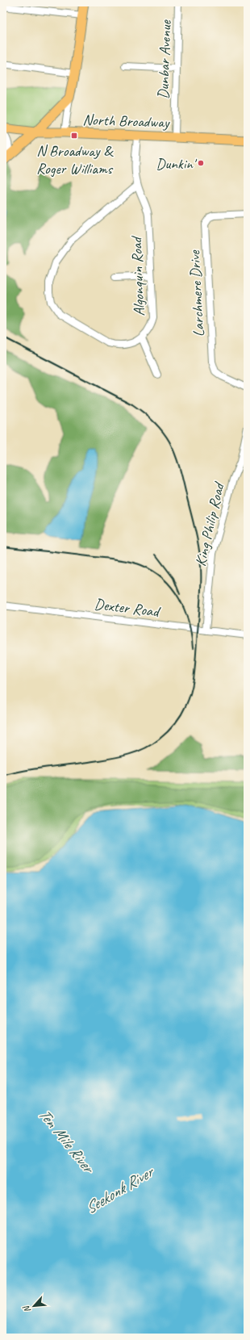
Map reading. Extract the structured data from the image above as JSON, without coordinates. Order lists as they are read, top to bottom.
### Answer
{
  "streets": {
    "main road": ["North Broadway"],
    "street": [
      "Dunbar Avenue",
      "Algonquin Road",
      "Larchmere Drive",
      "King Philip Road",
      "Dexter Road"
    ]
  },
  "crossings": [
    ["Dunbar Avenue", "North Broadway"],
    ["North Broadway", "Algonquin Road"],
    ["King Philip Road", "Dexter Road"]
  ],
  "water": ["Ten Mile River", "Seekonk River"],
  "places": {
    "transit": ["N Broadway & Roger Williams"],
    "other": ["Dunkin'"]
  },
  "north": "bottom left"
}
